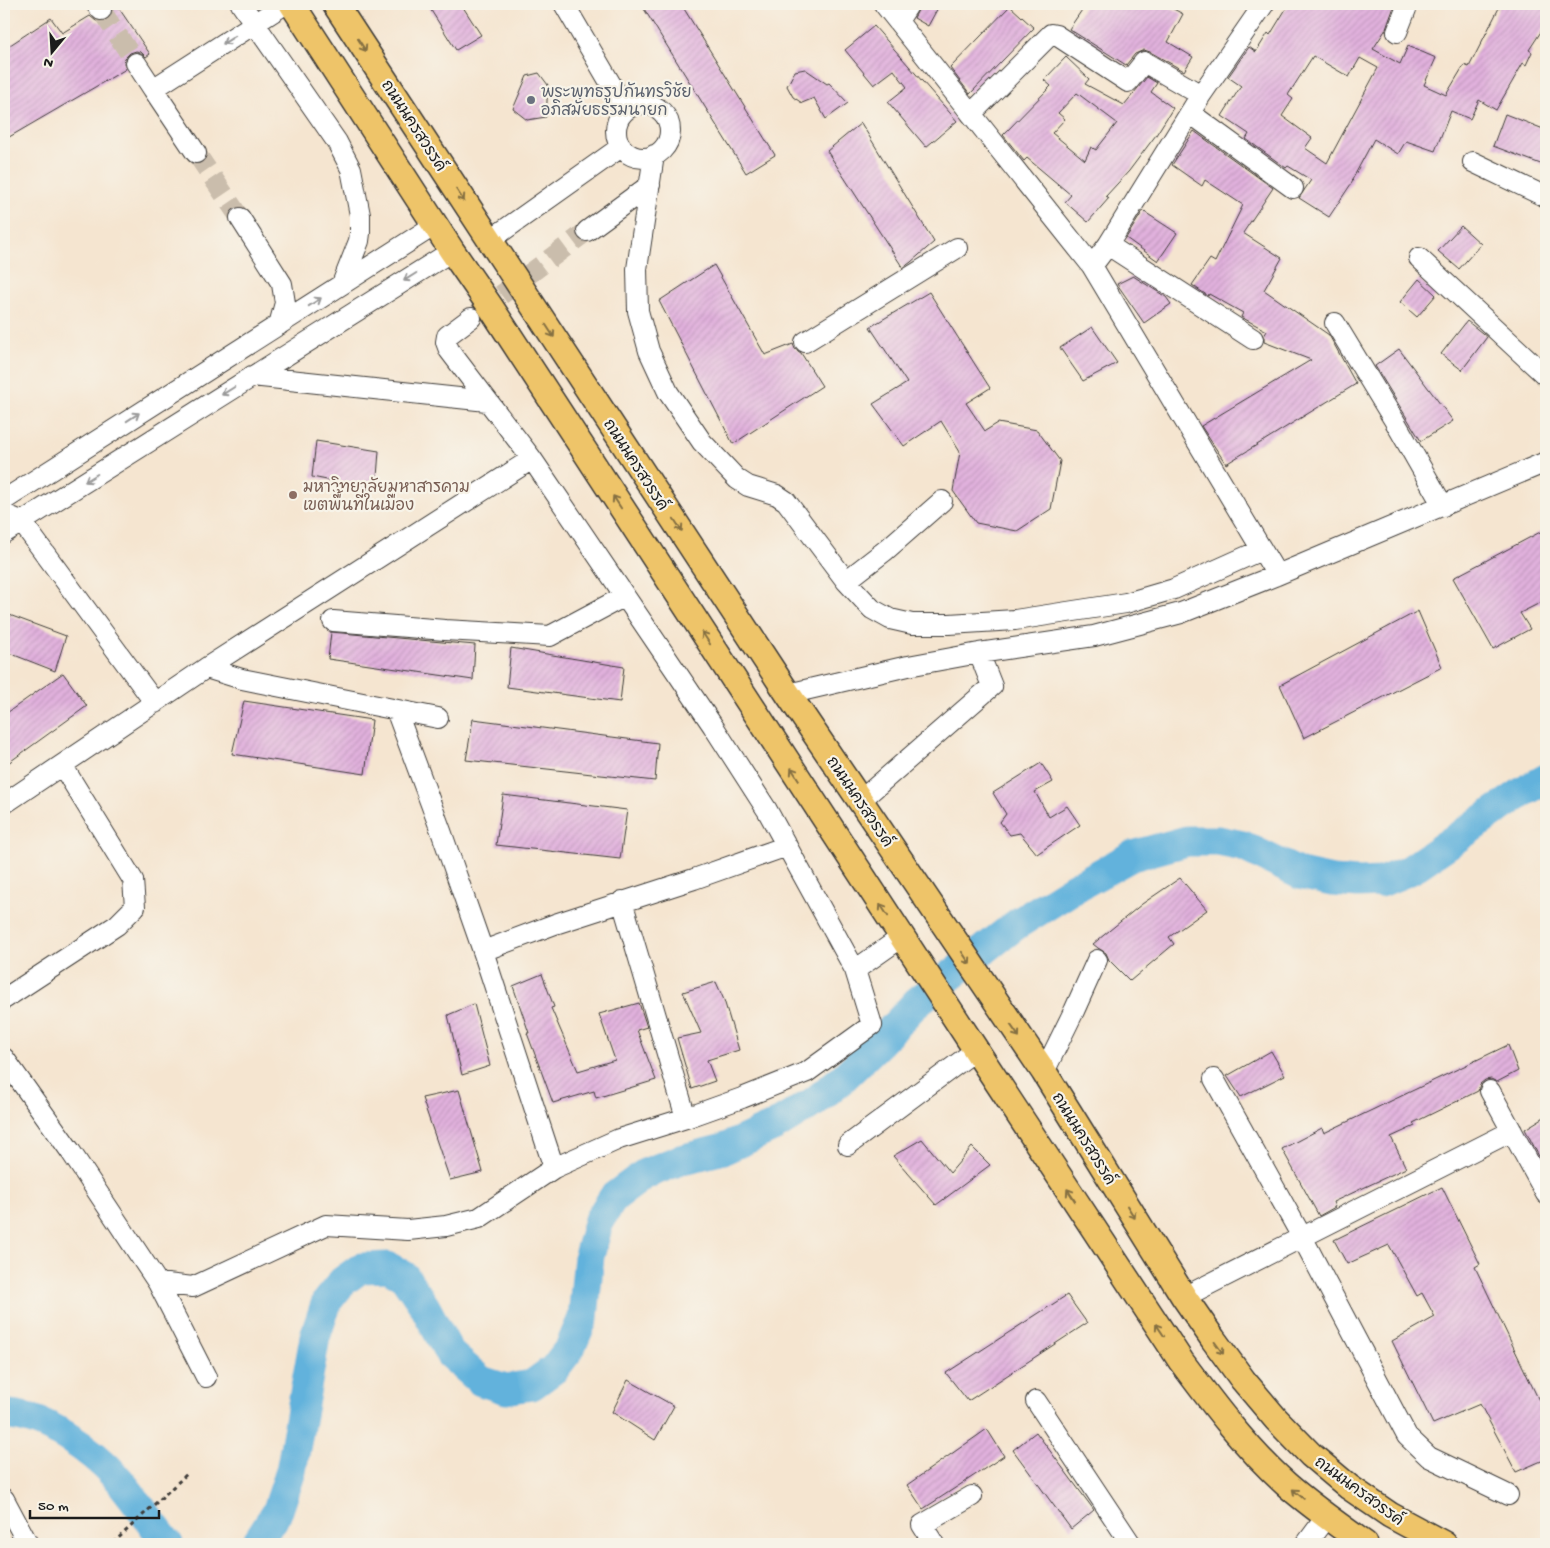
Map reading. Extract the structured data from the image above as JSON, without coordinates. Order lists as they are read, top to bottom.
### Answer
{
  "streets": {
    "main road": ["ถนนนครสวรรค์"]
  },
  "places": ["พระพุทธรูปกันทรวิชัย อภิสมัยธรรมนายก", "มหาวิทยาลัยมหาสารคาม เขตพื้นที่ในเมือง"],
  "scale_bar": "50 m",
  "north": "bottom"
}
